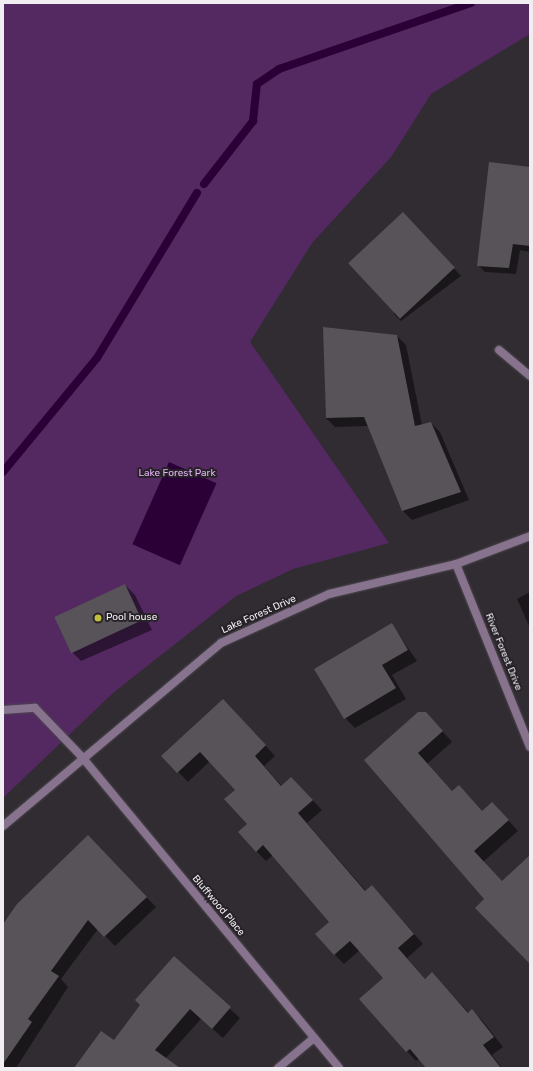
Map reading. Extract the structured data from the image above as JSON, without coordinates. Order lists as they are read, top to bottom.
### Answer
{
  "streets": {
    "street": ["Lake Forest Drive", "River Forest Drive", "Bluffwood Place"]
  },
  "crossings": [
    ["Lake Forest Drive", "River Forest Drive"],
    ["Lake Forest Drive", "Bluffwood Place"]
  ],
  "parks": ["Lake Forest Park"],
  "places": ["Pool house"]
}
